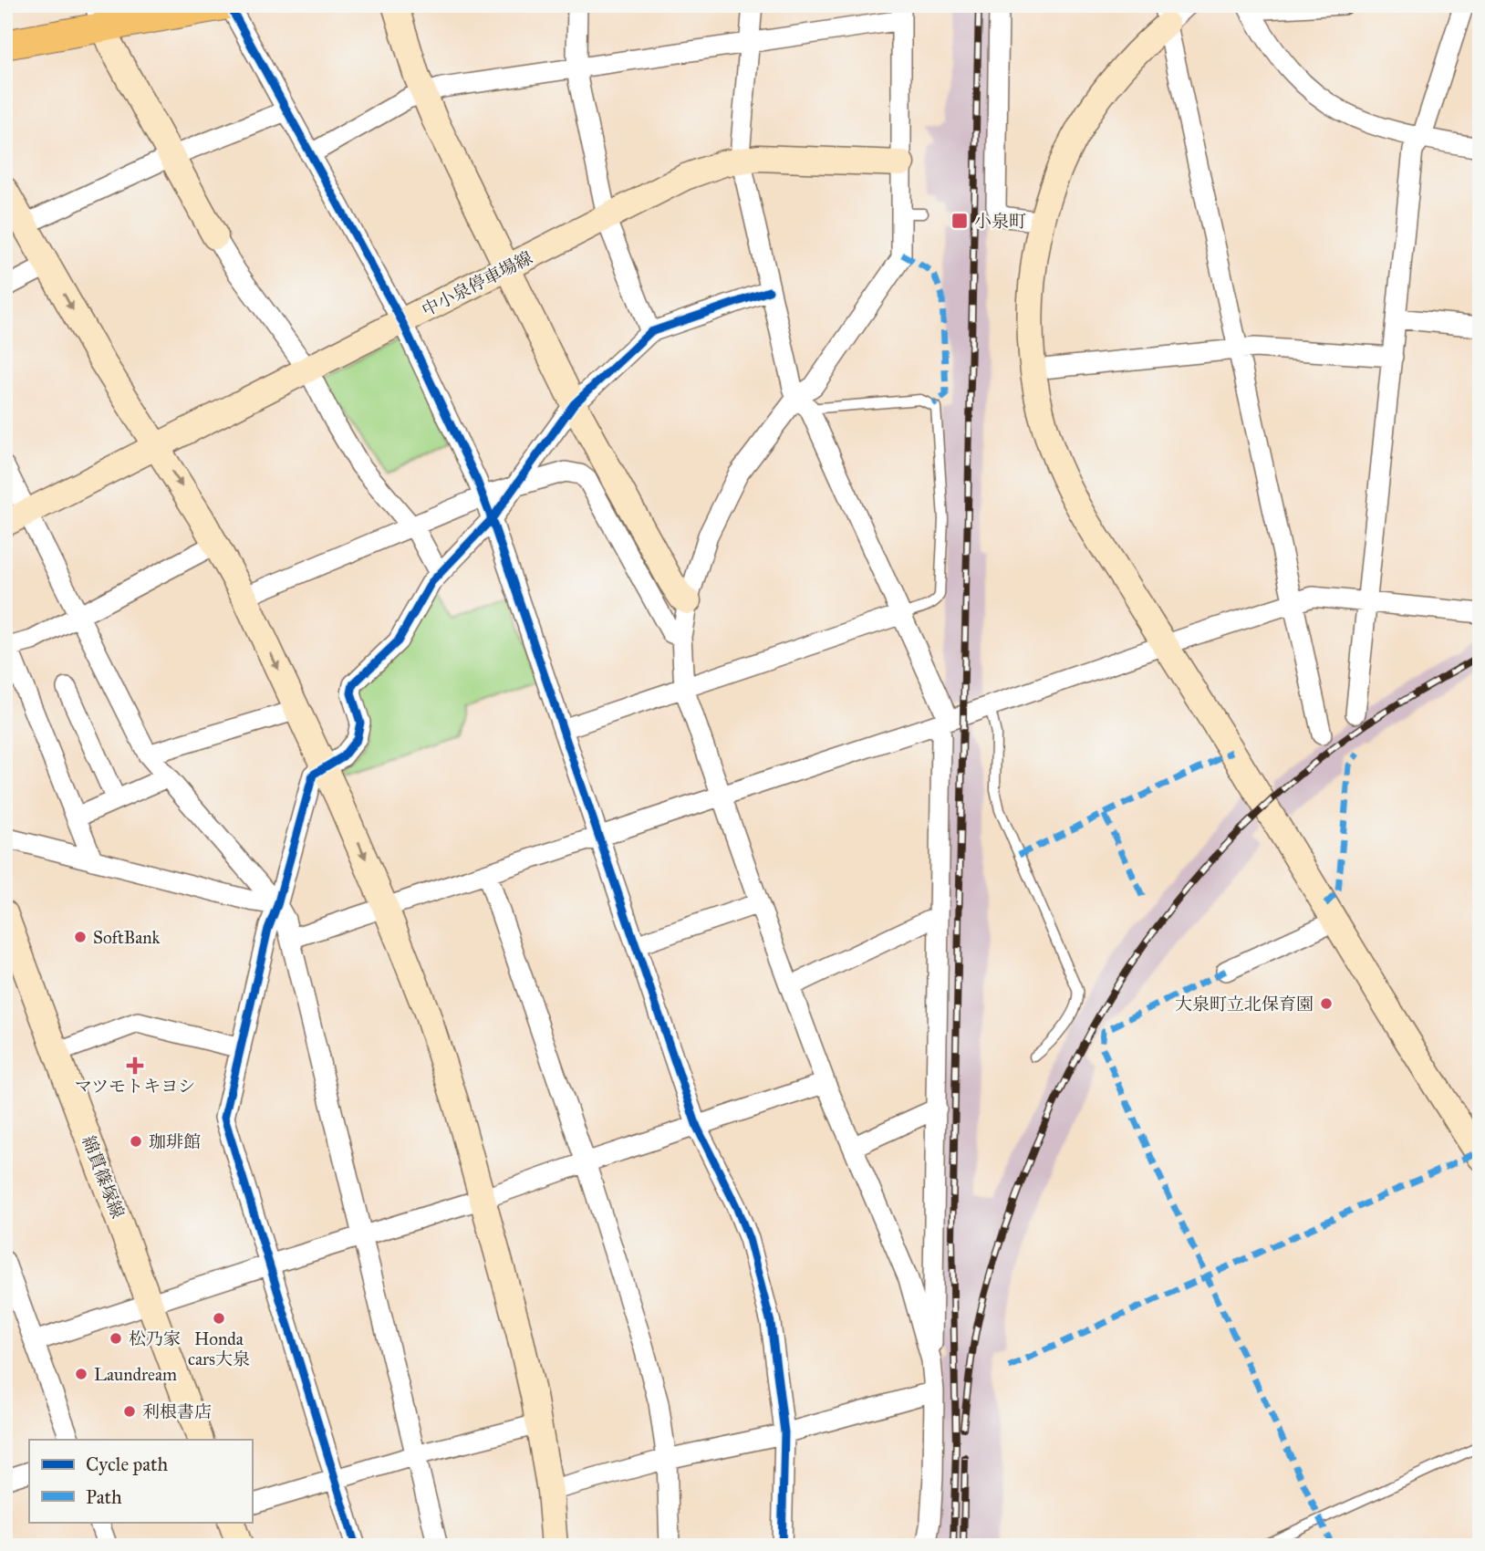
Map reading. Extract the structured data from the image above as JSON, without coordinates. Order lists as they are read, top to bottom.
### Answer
{
  "streets": {
    "street": ["中小泉停車場線", "綿貫篠塚線"]
  },
  "places": {
    "transit": ["小泉町"],
    "other": [
      "SoftBank",
      "大泉町立北保育園",
      "珈琲館",
      "Honda cars大泉",
      "松乃家",
      "Laundream",
      "利根書店"
    ],
    "health": ["マツモトキヨシ"]
  },
  "legend": ["Cycle path", "Path"]
}
